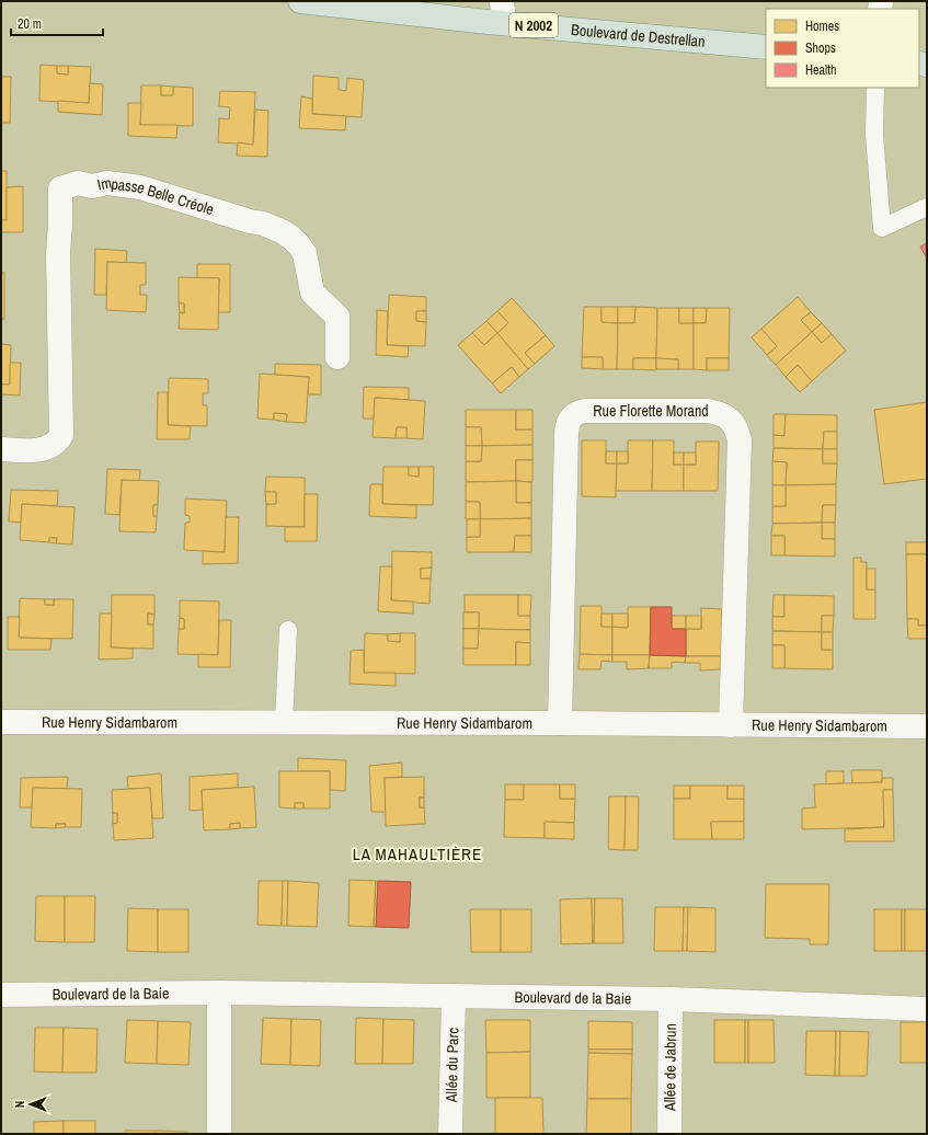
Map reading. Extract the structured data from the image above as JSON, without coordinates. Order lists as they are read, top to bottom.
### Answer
{
  "streets": {
    "main road": ["N 2002", "Boulevard de Destrellan"],
    "street": [
      "Impasse Belle Créole",
      "Rue Florette Morand",
      "Rue Henry Sidambarom",
      "Boulevard de la Baie",
      "Allée du Parc",
      "Allée de Jabrun"
    ]
  },
  "crossings": [
    ["Rue Florette Morand", "Rue Henry Sidambarom"],
    ["Boulevard de la Baie", "Allée du Parc"],
    ["Boulevard de la Baie", "Allée de Jabrun"]
  ],
  "districts": ["LA MAHAULTIÈRE"],
  "legend": ["Homes", "Shops", "Health"],
  "scale_bar": "20 m",
  "north": "left"
}
